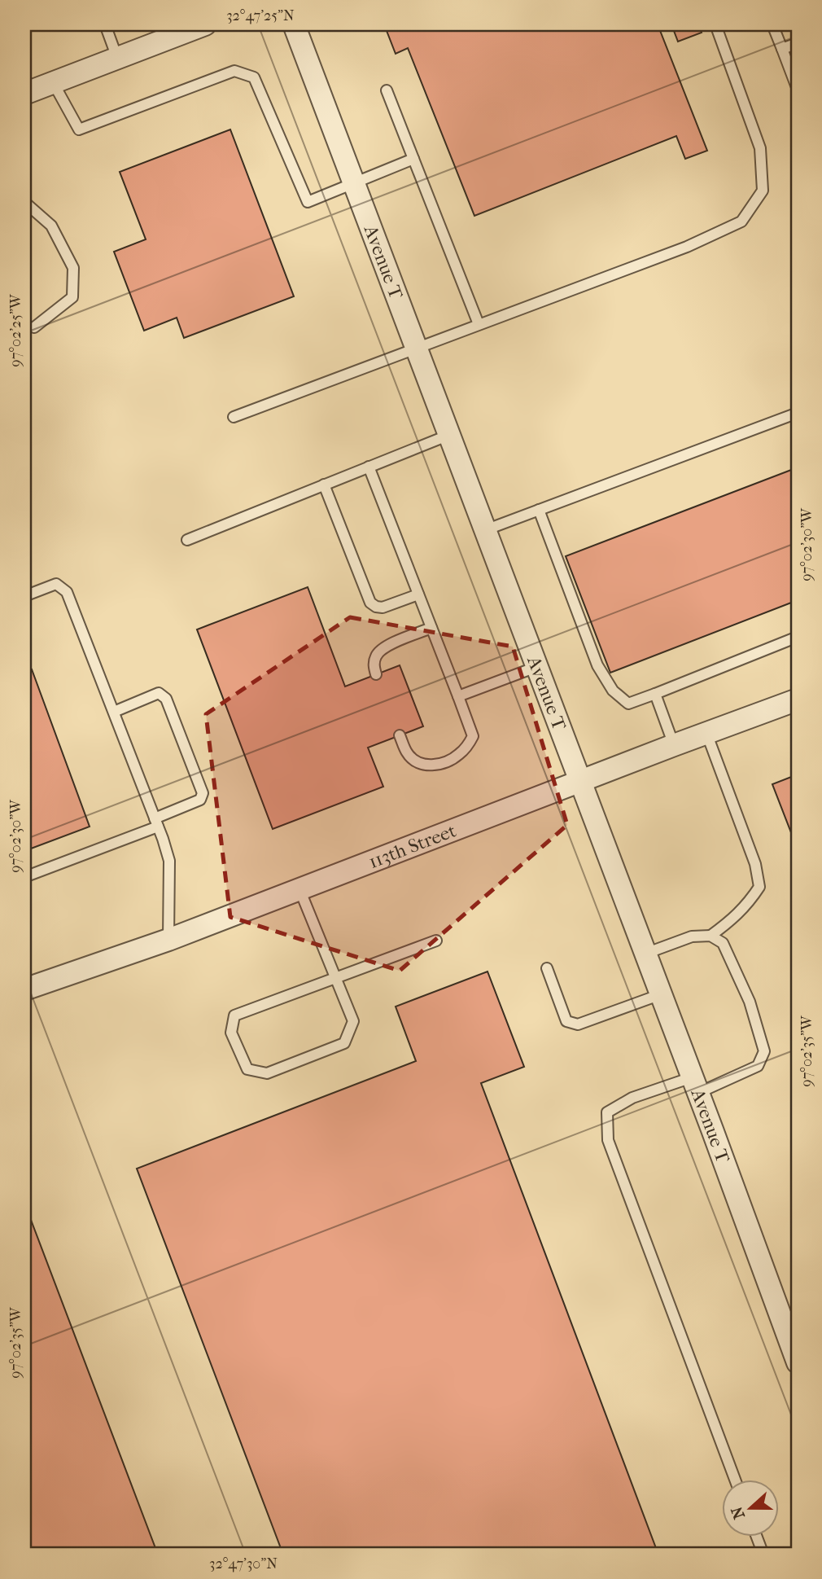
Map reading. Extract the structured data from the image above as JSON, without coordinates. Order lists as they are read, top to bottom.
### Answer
{
  "streets": {
    "street": ["Avenue T", "113th Street"]
  },
  "crossings": [
    ["Avenue T", "113th Street"]
  ],
  "north": "left",
  "coordinates": [
    "32°47'25\"N",
    "97°02'25\"W",
    "97°02'30\"W",
    "97°02'35\"W",
    "32°47'30\"N"
  ]
}
